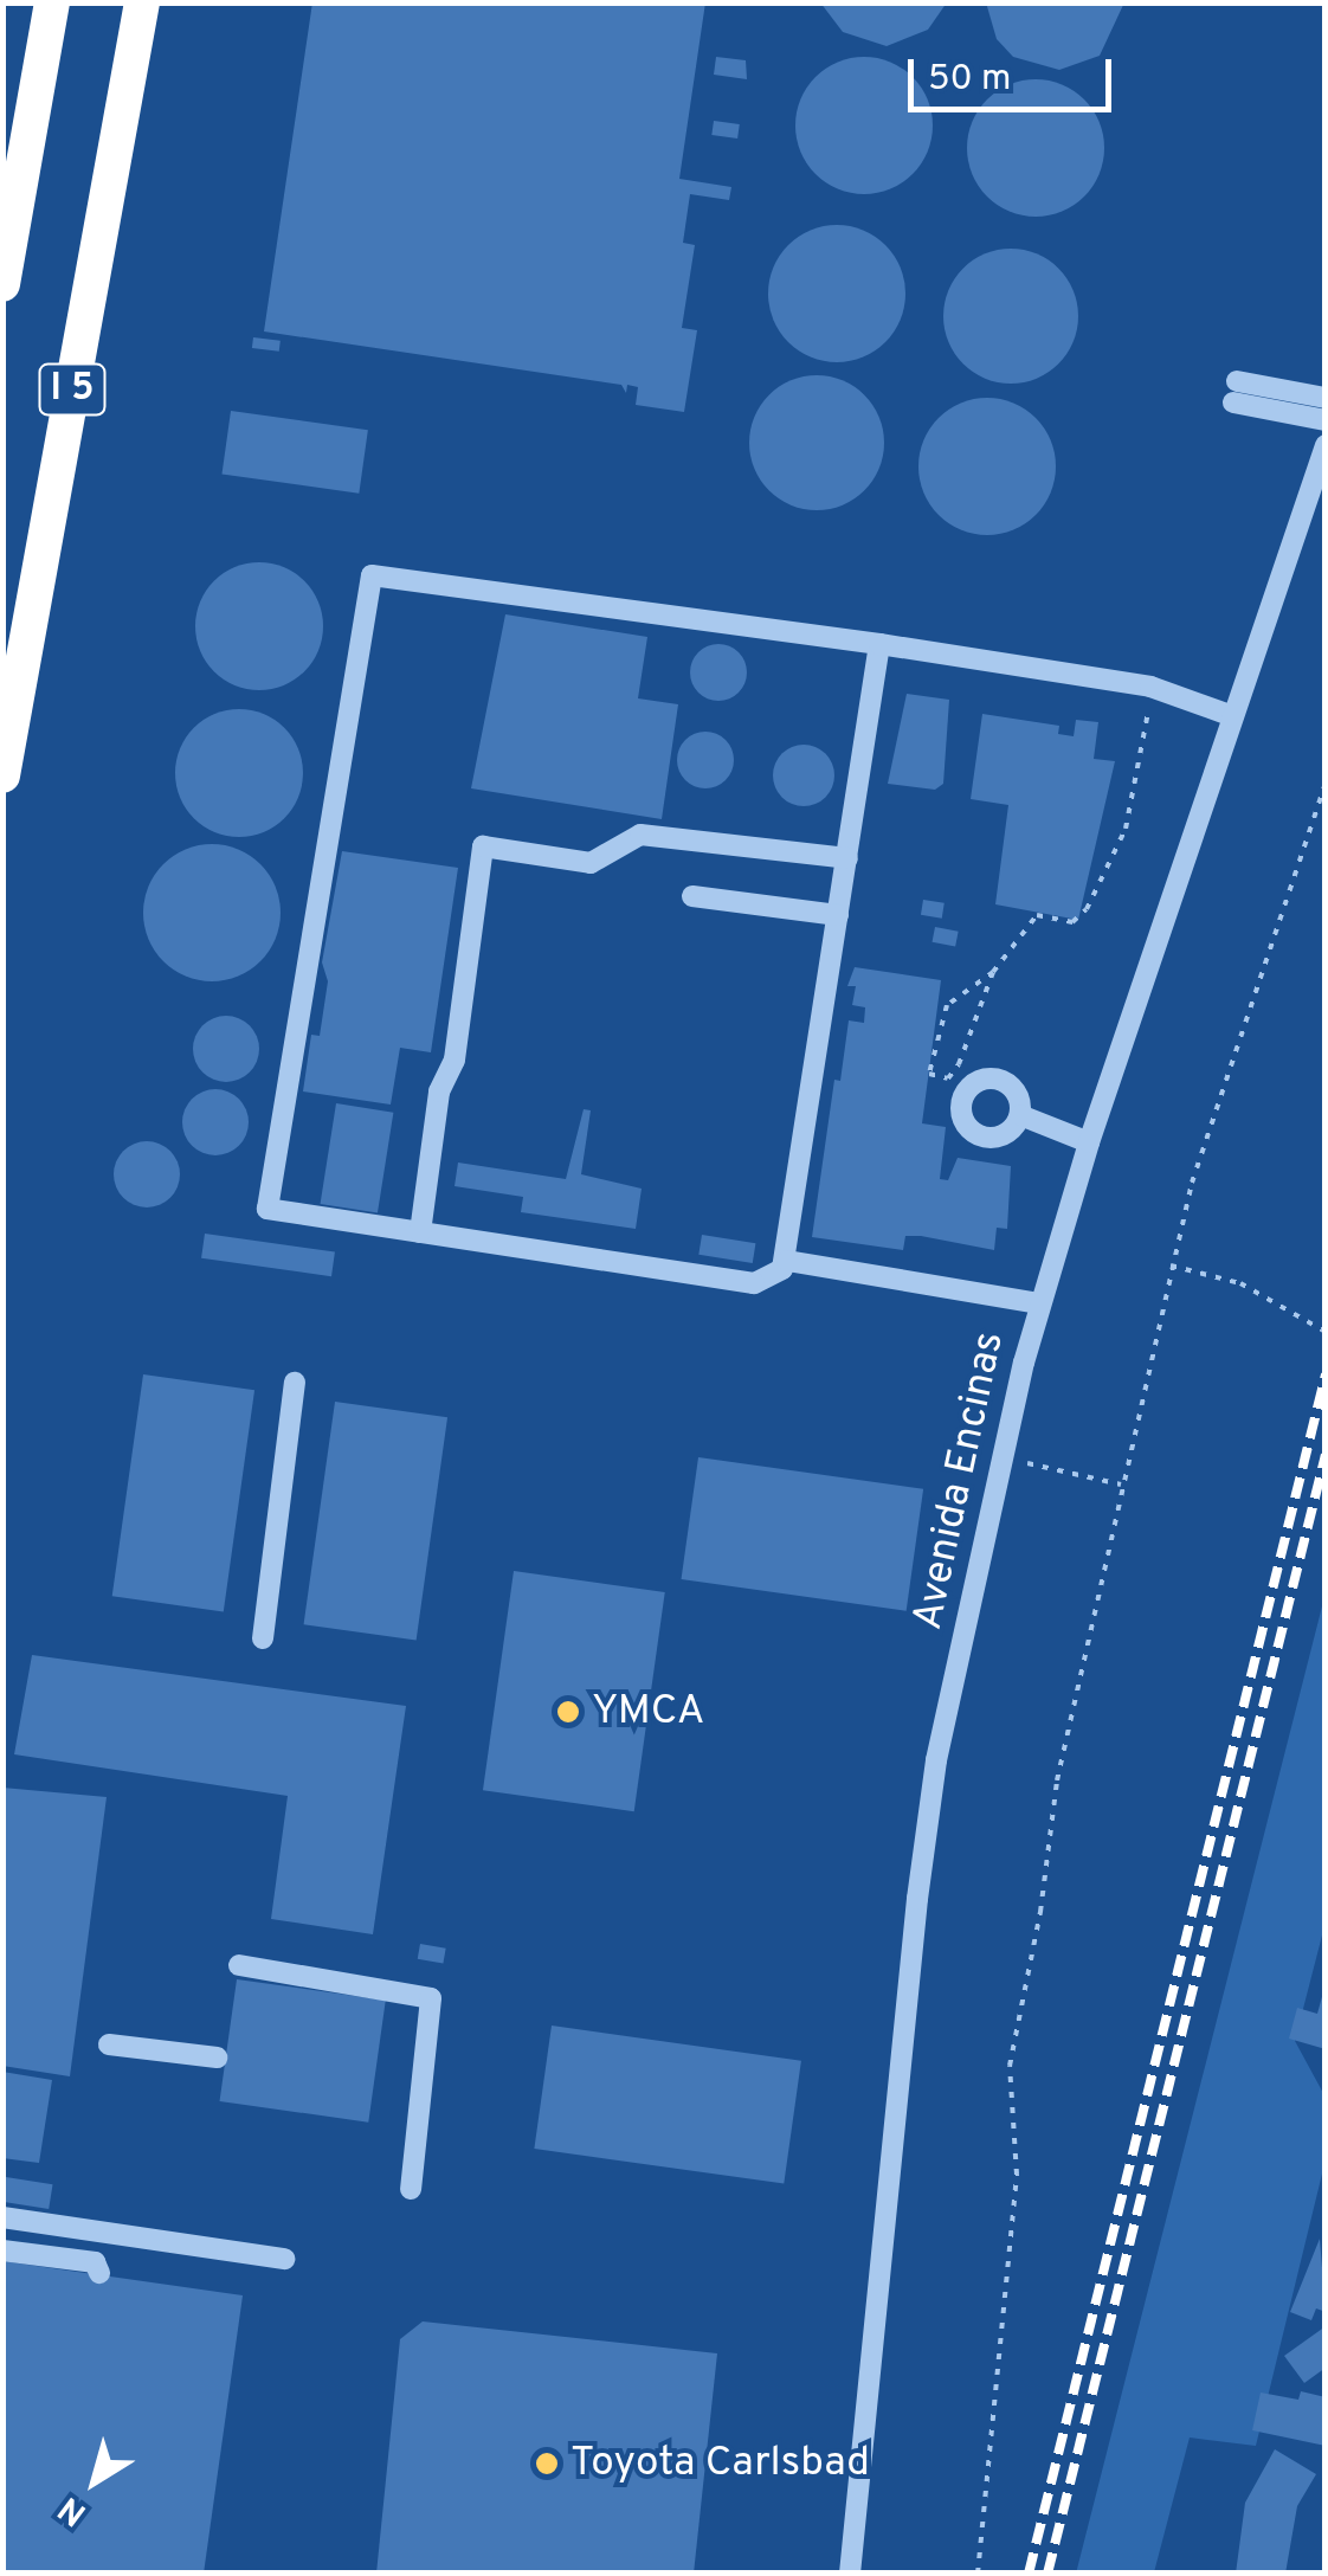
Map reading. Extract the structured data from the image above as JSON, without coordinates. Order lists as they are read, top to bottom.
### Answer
{
  "streets": {
    "highway": ["I 5"],
    "street": ["Avenida Encinas"]
  },
  "places": ["YMCA", "Toyota Carlsbad"],
  "scale_bar": "50 m",
  "north": "bottom left"
}
